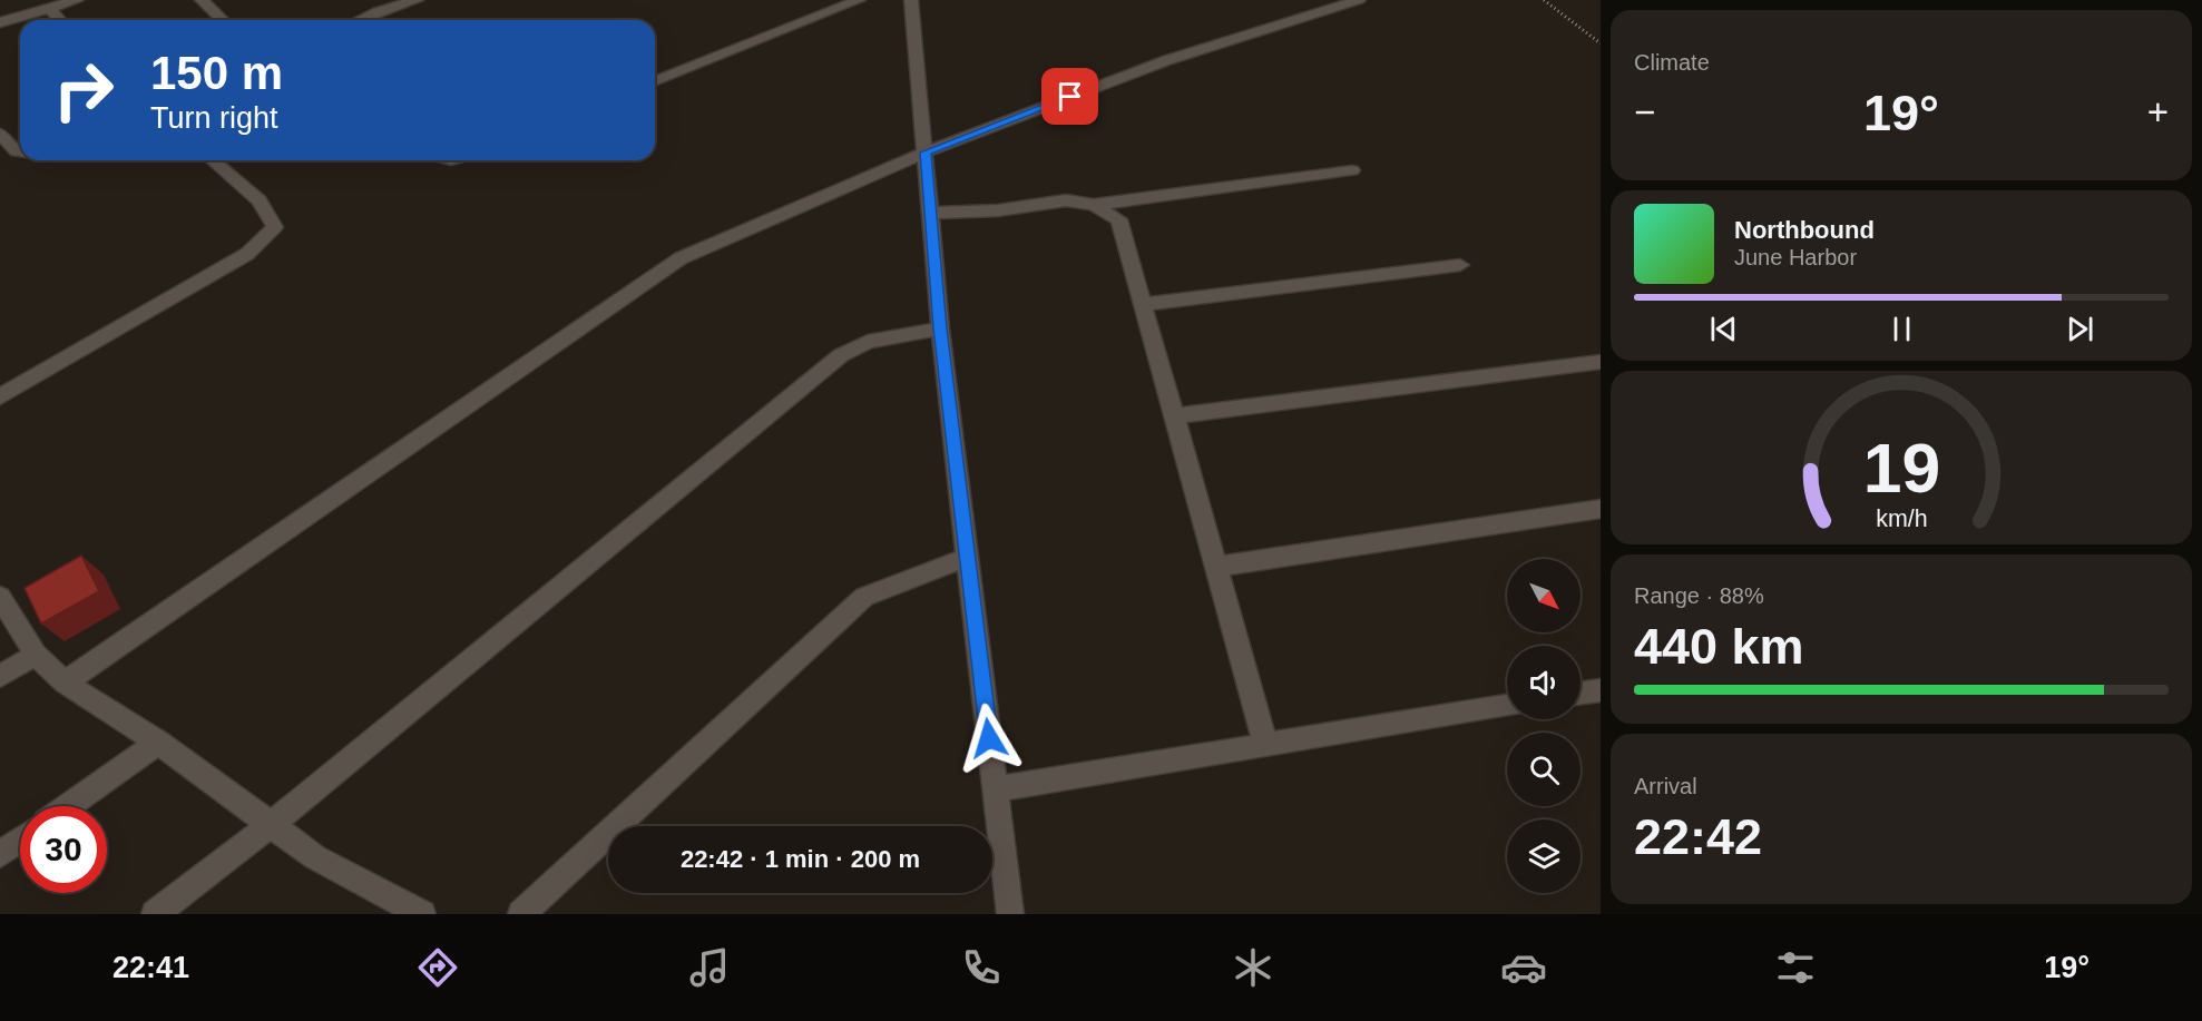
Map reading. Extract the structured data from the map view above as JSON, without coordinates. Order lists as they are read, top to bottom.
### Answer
{
  "north": "bottom right",
  "page": {
    "tile": [
      "Climate",
      ["Range · 88%", "440 km"],
      ["Arrival", "22:42"]
    ],
    "turn": ["150 m", "Turn right"],
    "heat": ["−", "19°", "+"],
    "song": ["Northbound", "June Harbor"],
    "limit": "30",
    "trip": "22:42 · 1 min · 200 m",
    "tabs": ["22:41", "19°"],
    "gauge": ["19", "km/h"]
  }
}
